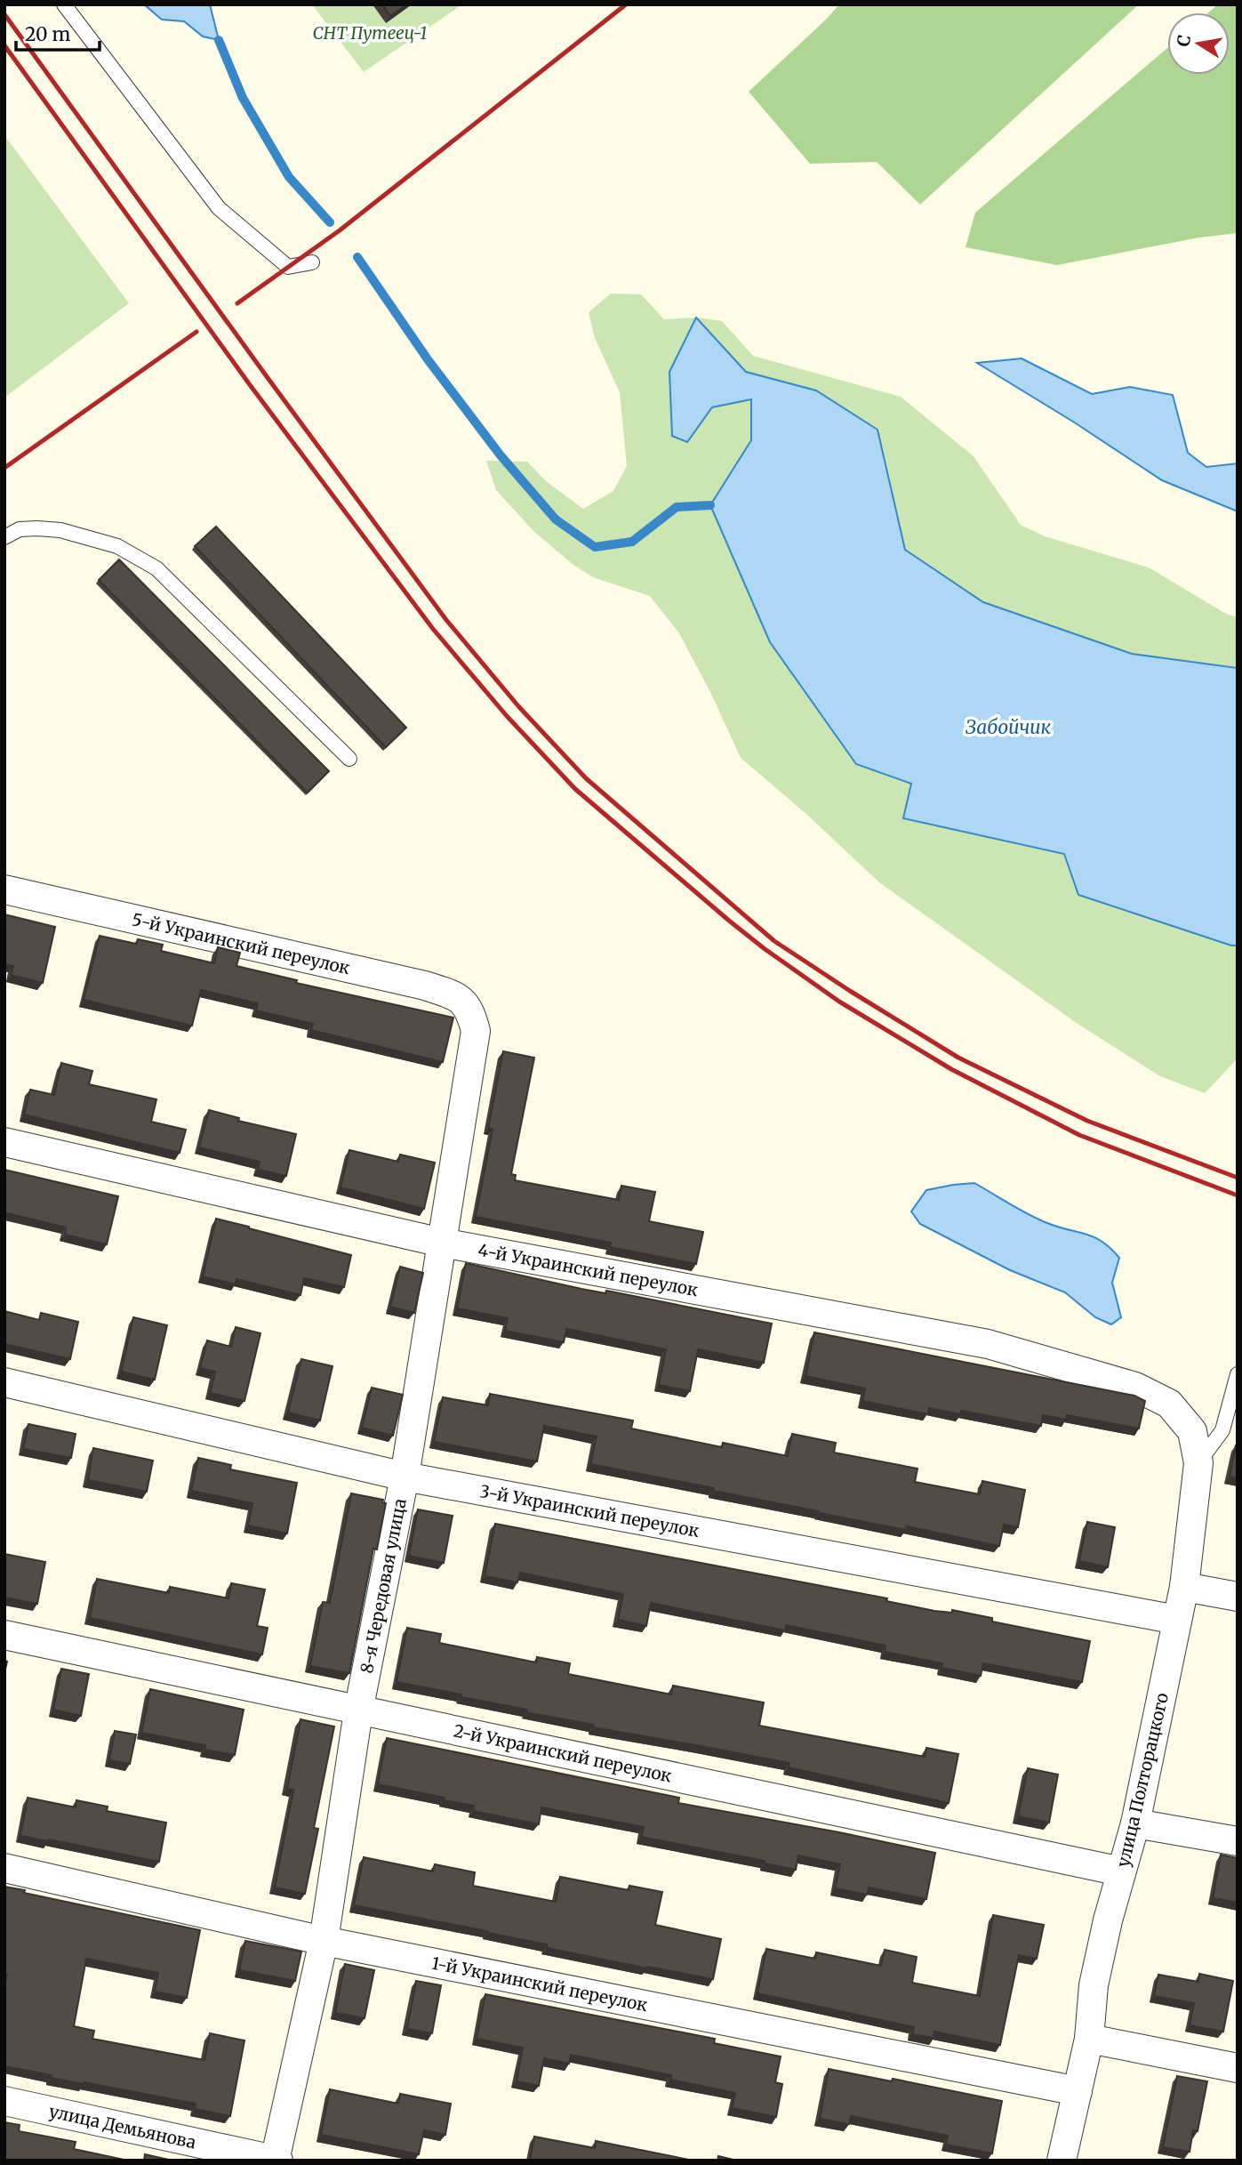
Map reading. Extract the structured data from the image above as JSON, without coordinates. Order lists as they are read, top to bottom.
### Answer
{
  "streets": {
    "street": [
      "5-й Украинский переулок",
      "4-й Украинский переулок",
      "3-й Украинский переулок",
      "8-я Чередовая улица",
      "2-й Украинский переулок",
      "улица Полторацкого",
      "1-й Украинский переулок",
      "улица Демьянова"
    ]
  },
  "crossings": [
    ["5-й Украинский переулок", "8-я Чередовая улица"],
    ["4-й Украинский переулок", "8-я Чередовая улица"],
    ["4-й Украинский переулок", "улица Полторацкого"],
    ["3-й Украинский переулок", "8-я Чередовая улица"],
    ["3-й Украинский переулок", "улица Полторацкого"],
    ["8-я Чередовая улица", "2-й Украинский переулок"],
    ["8-я Чередовая улица", "1-й Украинский переулок"],
    ["8-я Чередовая улица", "улица Демьянова"],
    ["2-й Украинский переулок", "улица Полторацкого"],
    ["улица Полторацкого", "1-й Украинский переулок"]
  ],
  "water": ["Забойчик"],
  "parks": ["СНТ Путеец-1"],
  "scale_bar": "20 m",
  "north": "left"
}
